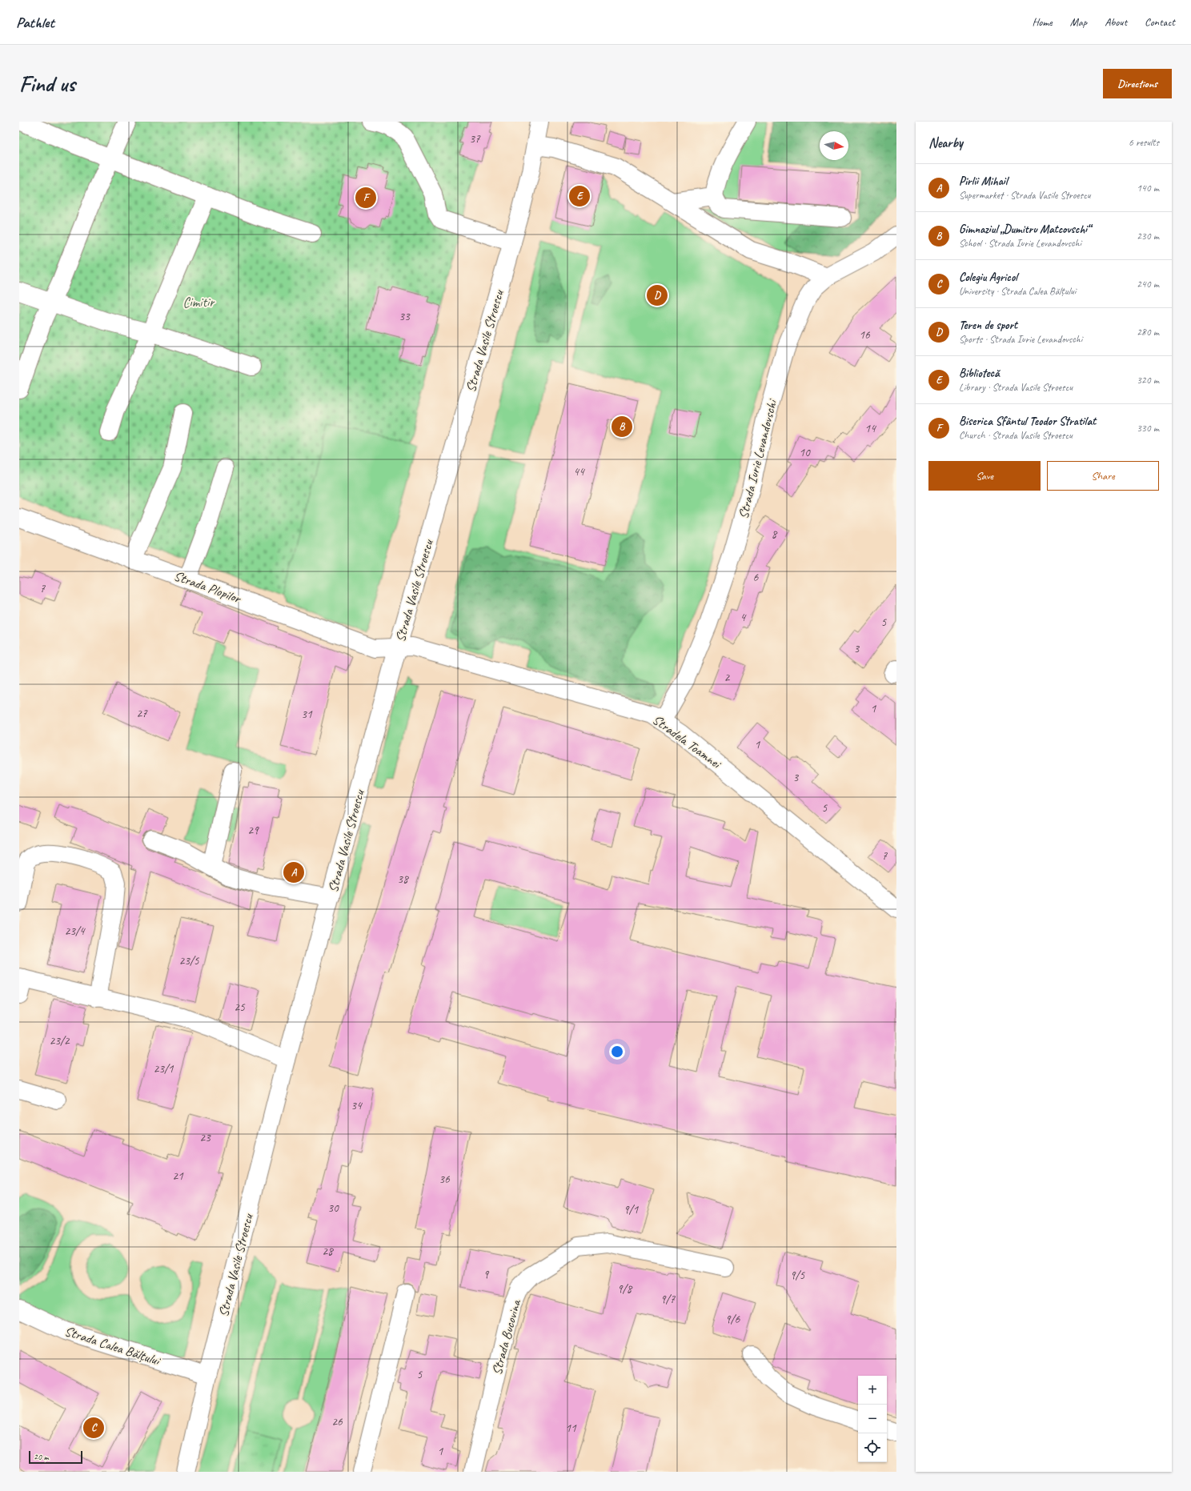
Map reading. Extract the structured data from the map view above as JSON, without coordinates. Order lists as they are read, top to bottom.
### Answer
{
  "streets": {
    "street": [
      "Strada Vasile Stroescu",
      "Strada Iurie Levandovschi",
      "Strada Plopilor",
      "Stradela Toamnei",
      "Strada Bucovina",
      "Strada Calea Bălțului"
    ]
  },
  "crossings": [
    ["Strada Vasile Stroescu", "Strada Plopilor"],
    ["Strada Vasile Stroescu", "Stradela Toamnei"],
    ["Strada Vasile Stroescu", "Strada Calea Bălțului"],
    ["Strada Iurie Levandovschi", "Stradela Toamnei"],
    ["Strada Plopilor", "Stradela Toamnei"]
  ],
  "parks": ["Cimitir"],
  "house_numbers": [
    "37",
    "33",
    "16",
    "14",
    "10",
    "44",
    "8",
    "6",
    "7",
    "4",
    "5",
    "3",
    "2",
    "1",
    "27",
    "31",
    "1",
    "3",
    "5",
    "29",
    "7",
    "38",
    "23/4",
    "23/5",
    "25",
    "23/2",
    "23/1",
    "34",
    "23",
    "21",
    "36",
    "30",
    "9/1",
    "28",
    "9",
    "9/5",
    "9/8",
    "9/7",
    "9/6",
    "5",
    "26",
    "11",
    "1"
  ],
  "scale_bar": "20 m",
  "north": "right",
  "page": {
    "header": "Pathlet",
    "nav": [
      "Home",
      "Map",
      "About",
      "Contact"
    ],
    "buttons": [
      "Directions",
      ["Save", "Share"]
    ],
    "title": "Find us",
    "heading": ["Nearby", "6 results"],
    "list": [
      {
        "mark": "A",
        "name": "Pirlii Mihail",
        "note": "Supermarket · Strada Vasile Stroescu",
        "value": "140 m"
      },
      {
        "mark": "B",
        "name": "Gimnaziul „Dumitru Matcovschi“",
        "note": "School · Strada Iurie Levandovschi",
        "value": "230 m"
      },
      {
        "mark": "C",
        "name": "Colegiu Agricol",
        "note": "University · Strada Calea Bălțului",
        "value": "240 m"
      },
      {
        "mark": "D",
        "name": "Teren de sport",
        "note": "Sports · Strada Iurie Levandovschi",
        "value": "280 m"
      },
      {
        "mark": "E",
        "name": "Bibliotecă",
        "note": "Library · Strada Vasile Stroescu",
        "value": "320 m"
      },
      {
        "mark": "F",
        "name": "Biserica Sfântul Teodor Stratilat",
        "note": "Church · Strada Vasile Stroescu",
        "value": "330 m"
      }
    ],
    "pins": [
      "E",
      "F",
      "D",
      "B",
      "A",
      "C"
    ],
    "map_buttons": ["+", "−"],
    "scale": "20 m"
  }
}
